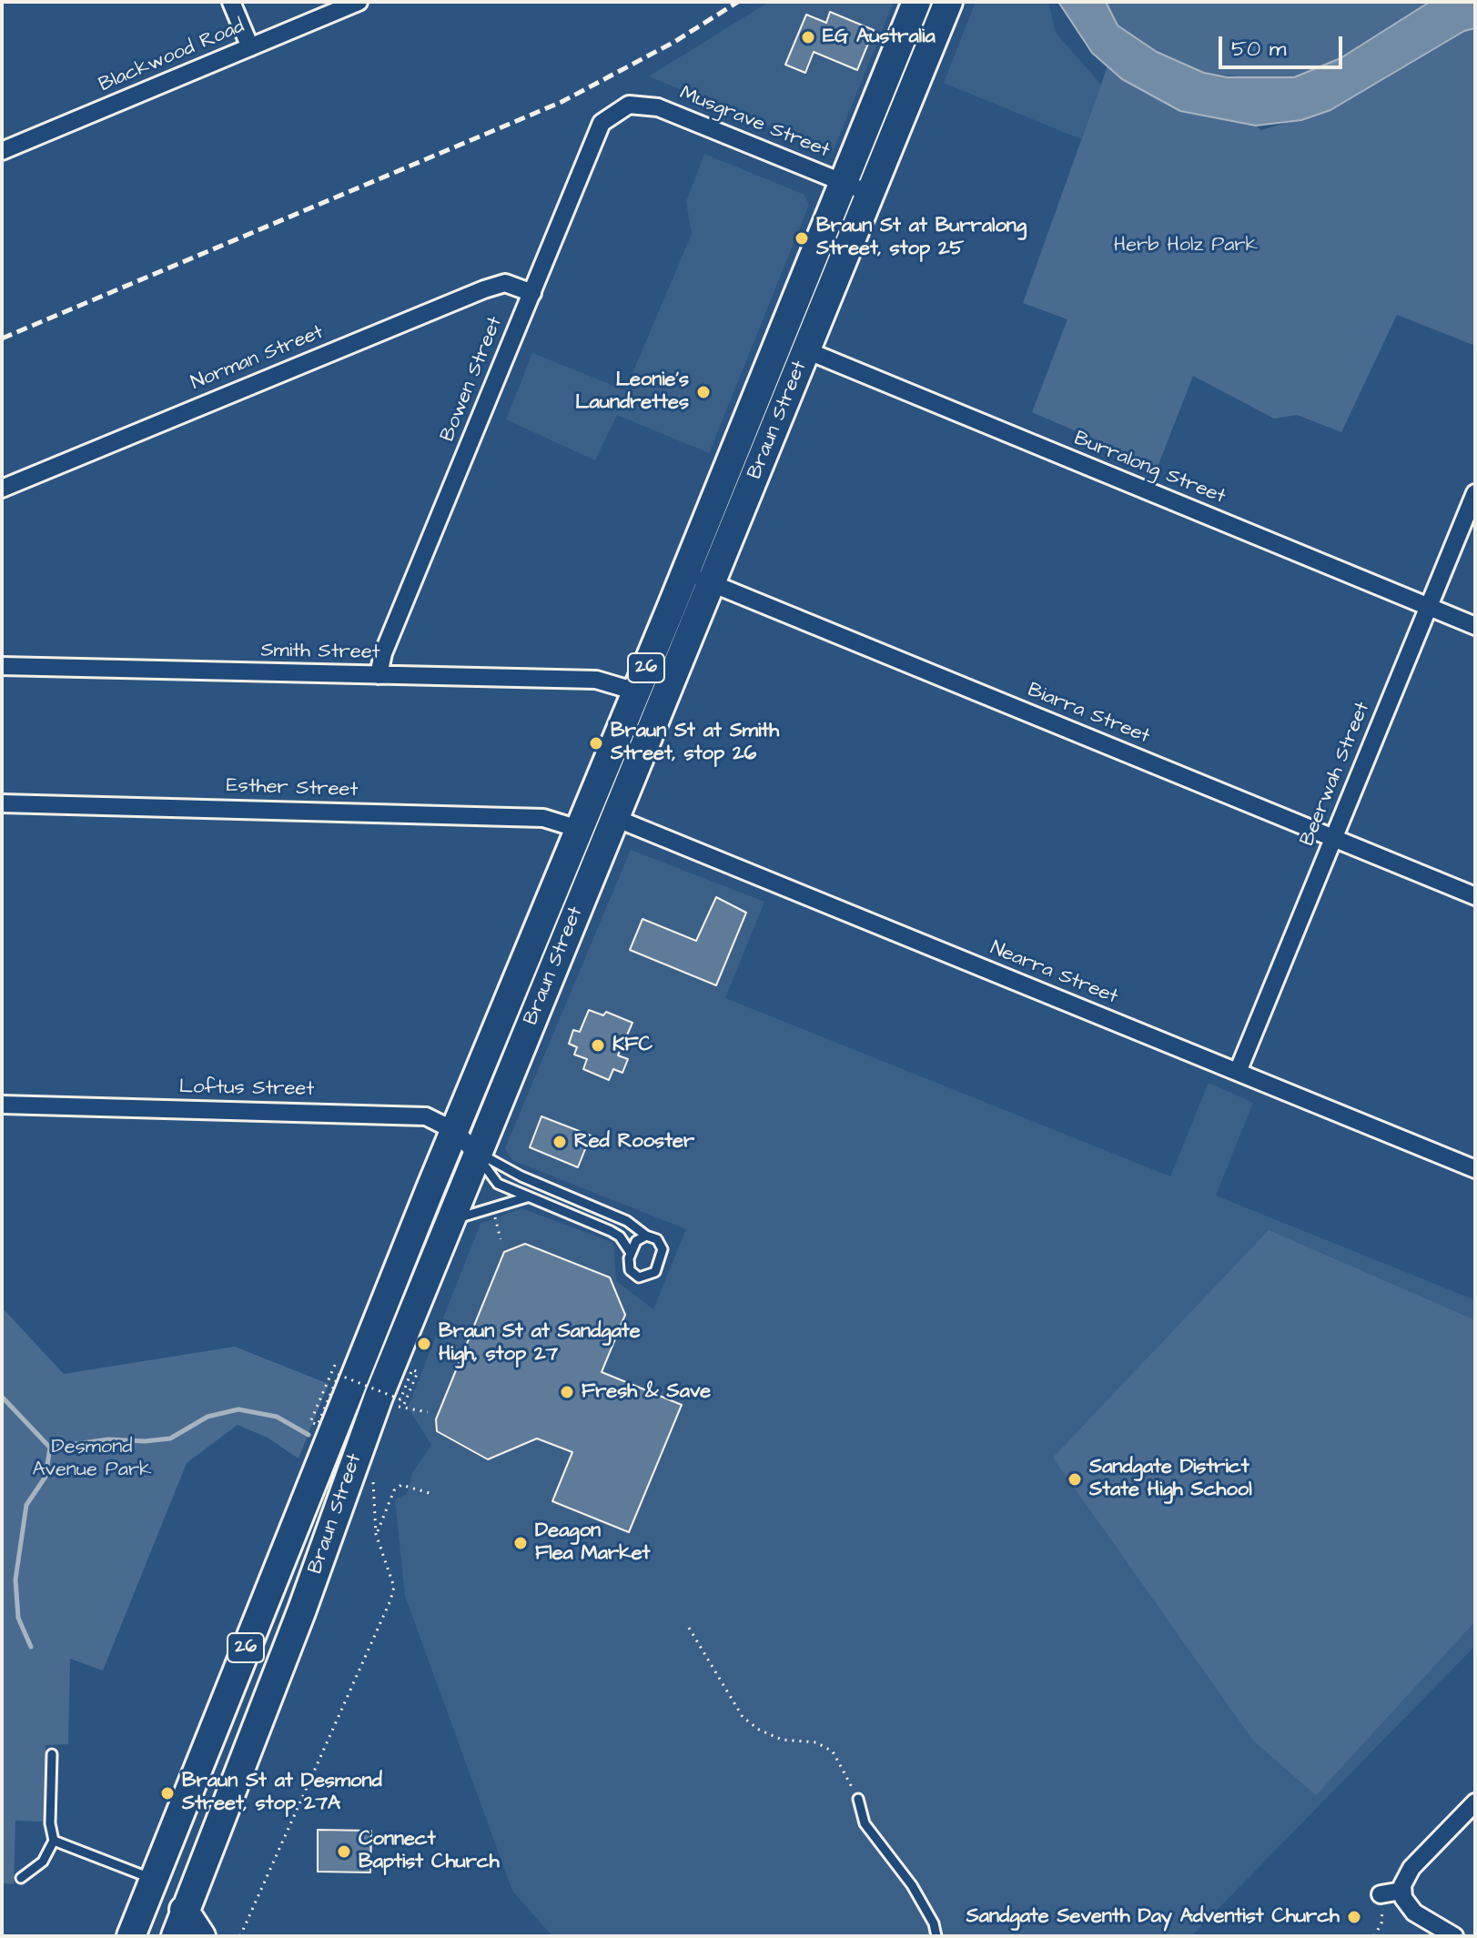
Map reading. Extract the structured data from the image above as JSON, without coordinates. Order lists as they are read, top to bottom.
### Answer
{
  "streets": {
    "highway": ["Braun Street", "26"],
    "street": [
      "Blackwood Road",
      "Musgrave Street",
      "Norman Street",
      "Bowen Street",
      "Burralong Street",
      "Smith Street",
      "Biarra Street",
      "Beerwah Street",
      "Esther Street",
      "Nearra Street",
      "Loftus Street"
    ]
  },
  "crossings": [
    ["Musgrave Street", "Bowen Street"],
    ["Musgrave Street", "Braun Street"],
    ["Norman Street", "Bowen Street"],
    ["Bowen Street", "Smith Street"],
    ["Braun Street", "Burralong Street"],
    ["Braun Street", "Smith Street"],
    ["Braun Street", "26"],
    ["Braun Street", "Biarra Street"],
    ["Braun Street", "Esther Street"],
    ["Braun Street", "Nearra Street"],
    ["Braun Street", "Loftus Street"],
    ["Burralong Street", "Beerwah Street"],
    ["Biarra Street", "Beerwah Street"],
    ["Beerwah Street", "Nearra Street"]
  ],
  "parks": ["Herb Holz Park", "Desmond Avenue Park"],
  "places": [
    "EG Australia",
    "Braun St at Burralong Street, stop 25",
    "Leonie's Laundrettes",
    "Braun St at Smith Street, stop 26",
    "KFC",
    "Red Rooster",
    "Braun St at Sandgate High, stop 27",
    "Fresh & Save",
    "Sandgate District State High School",
    "Deagon Flea Market",
    "Braun St at Desmond Street, stop 27A",
    "Connect Baptist Church",
    "Sandgate Seventh Day Adventist Church"
  ],
  "scale_bar": "50 m"
}
